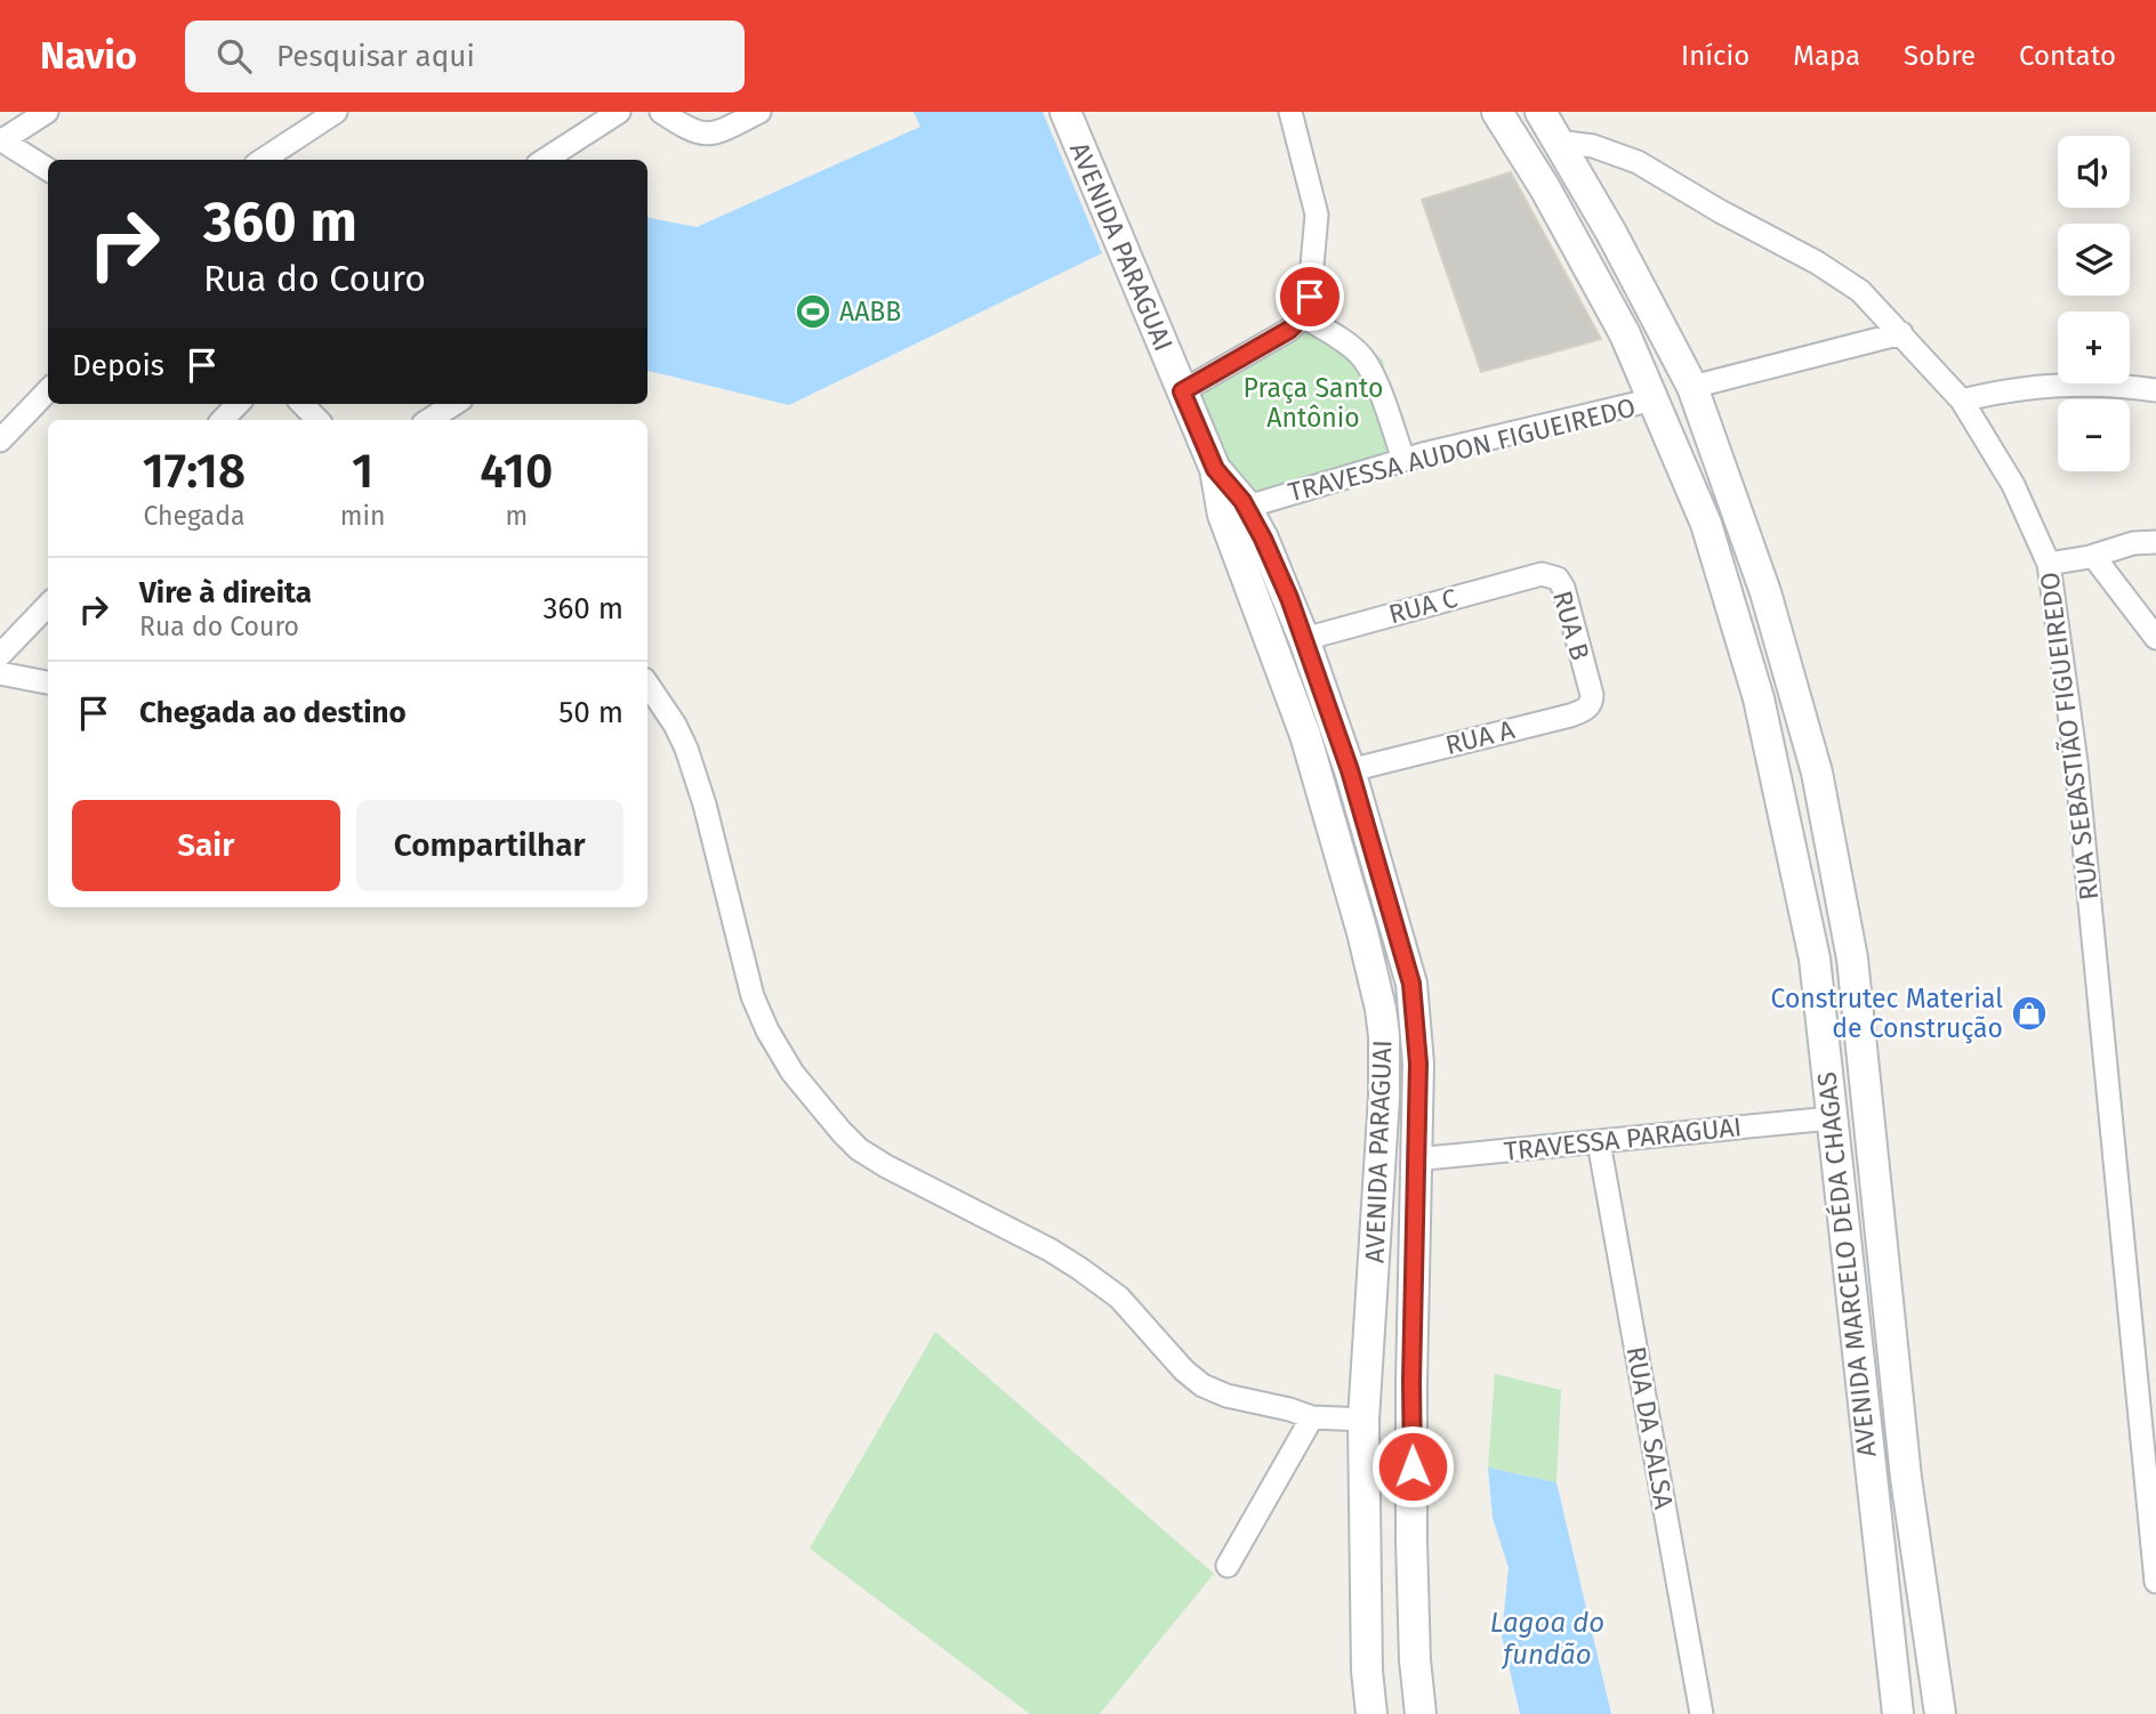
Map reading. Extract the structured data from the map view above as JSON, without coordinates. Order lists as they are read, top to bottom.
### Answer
{
  "streets": {
    "main road": ["AVENIDA PARAGUAI", "AVENIDA MARCELO DÉDA CHAGAS"],
    "street": [
      "TRAVESSA AUDON FIGUEIREDO",
      "RUA C",
      "RUA B",
      "RUA SEBASTIÃO FIGUEIREDO",
      "RUA A",
      "TRAVESSA PARAGUAI",
      "RUA DA SALSA"
    ]
  },
  "crossings": [
    ["AVENIDA PARAGUAI", "TRAVESSA AUDON FIGUEIREDO"],
    ["AVENIDA PARAGUAI", "RUA C"],
    ["AVENIDA PARAGUAI", "RUA A"],
    ["AVENIDA PARAGUAI", "TRAVESSA PARAGUAI"],
    ["TRAVESSA AUDON FIGUEIREDO", "AVENIDA MARCELO DÉDA CHAGAS"],
    ["RUA C", "RUA B"],
    ["RUA B", "RUA A"],
    ["RUA SEBASTIÃO FIGUEIREDO", "AVENIDA MARCELO DÉDA CHAGAS"],
    ["TRAVESSA PARAGUAI", "AVENIDA MARCELO DÉDA CHAGAS"],
    ["TRAVESSA PARAGUAI", "RUA DA SALSA"]
  ],
  "water": ["Lagoa do fundão"],
  "parks": ["Praça Santo Antônio"],
  "places": {
    "sports": ["AABB"],
    "shop": ["Construtec Material de Construção"]
  },
  "page": {
    "header": "Navio",
    "search": "Pesquisar aqui",
    "nav": [
      "Início",
      "Mapa",
      "Sobre",
      "Contato"
    ],
    "map_buttons": ["+", "−"],
    "turn": ["360 m", "Rua do Couro"],
    "then": "Depois",
    "eta": [
      "17:18",
      "Chegada",
      "1",
      "min",
      "410",
      "m"
    ],
    "list": [
      {
        "name": "Vire à direita",
        "note": "Rua do Couro",
        "value": "360 m"
      },
      {
        "name": "Chegada ao destino",
        "value": "50 m"
      }
    ],
    "buttons": ["Sair", "Compartilhar"]
  }
}
